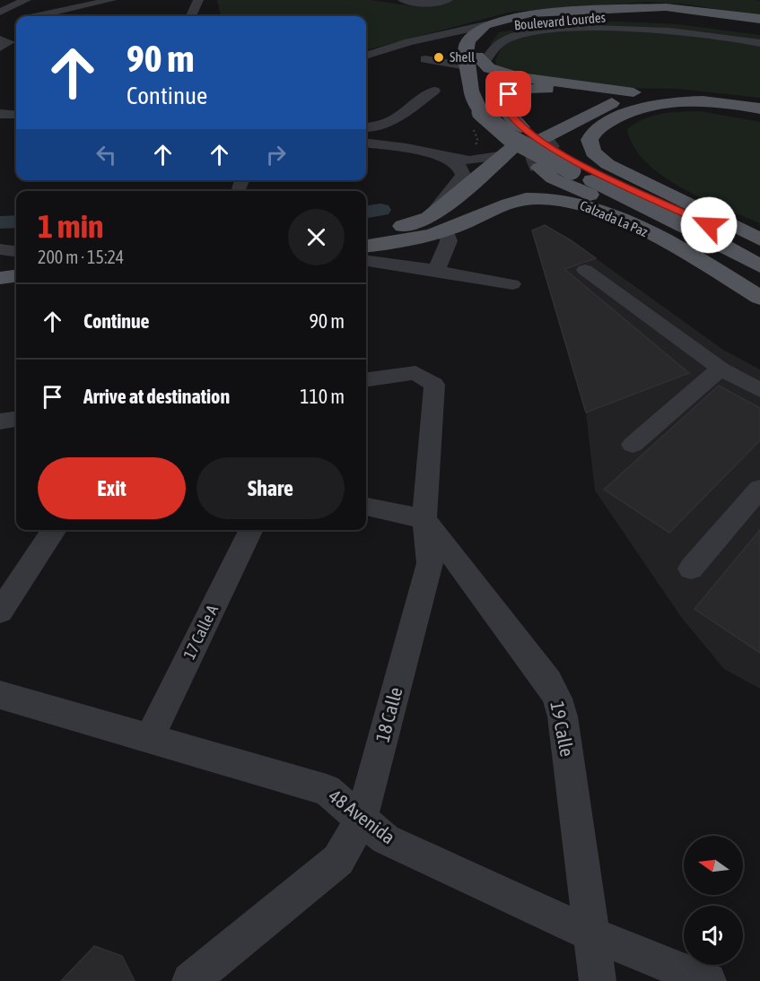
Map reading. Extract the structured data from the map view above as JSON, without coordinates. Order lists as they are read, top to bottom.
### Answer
{
  "streets": {
    "main road": ["Boulevard Lourdes", "Calzada La Paz"],
    "street": [
      "17 Calle A",
      "18 Calle",
      "19 Calle",
      "48 Avenida"
    ]
  },
  "crossings": [
    ["17 Calle A", "48 Avenida"],
    ["18 Calle", "19 Calle"],
    ["18 Calle", "48 Avenida"],
    ["19 Calle", "48 Avenida"]
  ],
  "places": ["Shell"],
  "north": "left",
  "page": {
    "turn": ["90 m", "Continue"],
    "heading": ["1 min", "200 m · 15:24"],
    "list": [
      {
        "name": "Continue",
        "value": "90 m"
      },
      {
        "name": "Arrive at destination",
        "value": "110 m"
      }
    ],
    "buttons": ["Exit", "Share"]
  }
}
